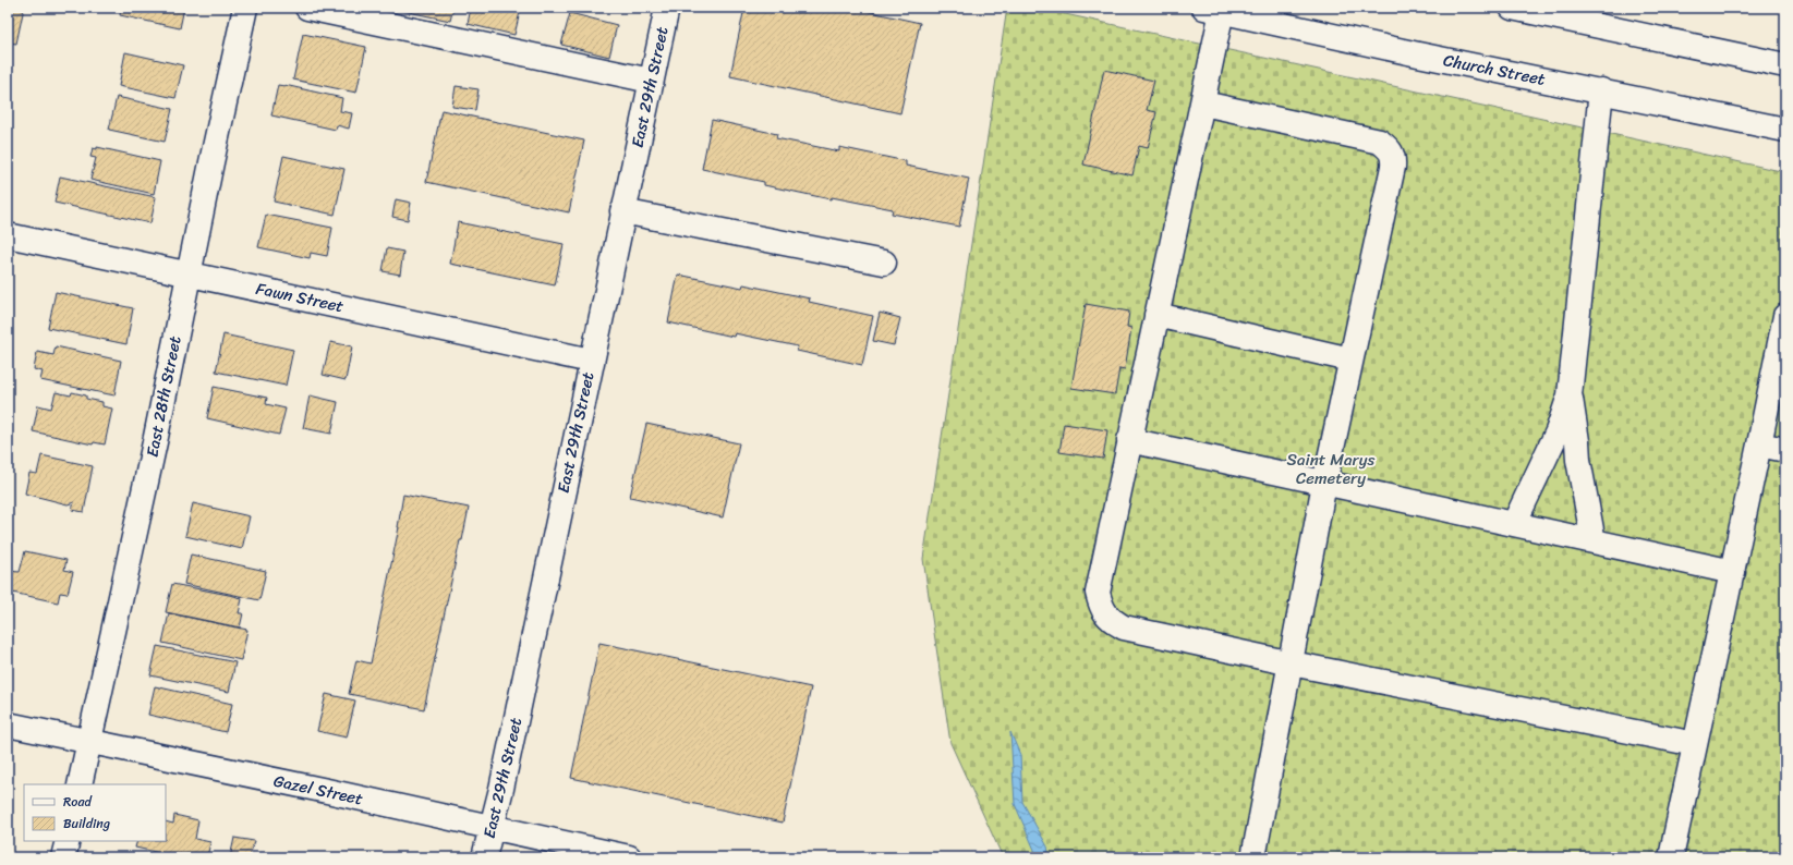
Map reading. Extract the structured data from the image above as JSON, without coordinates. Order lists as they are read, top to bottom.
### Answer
{
  "streets": {
    "street": [
      "Church Street",
      "East 29th Street",
      "Fawn Street",
      "East 28th Street",
      "Gazel Street"
    ]
  },
  "crossings": [
    ["East 29th Street", "Fawn Street"],
    ["East 29th Street", "Gazel Street"],
    ["Fawn Street", "East 28th Street"],
    ["East 28th Street", "Gazel Street"]
  ],
  "parks": ["Saint Marys Cemetery"],
  "legend": ["Road", "Building"]
}
